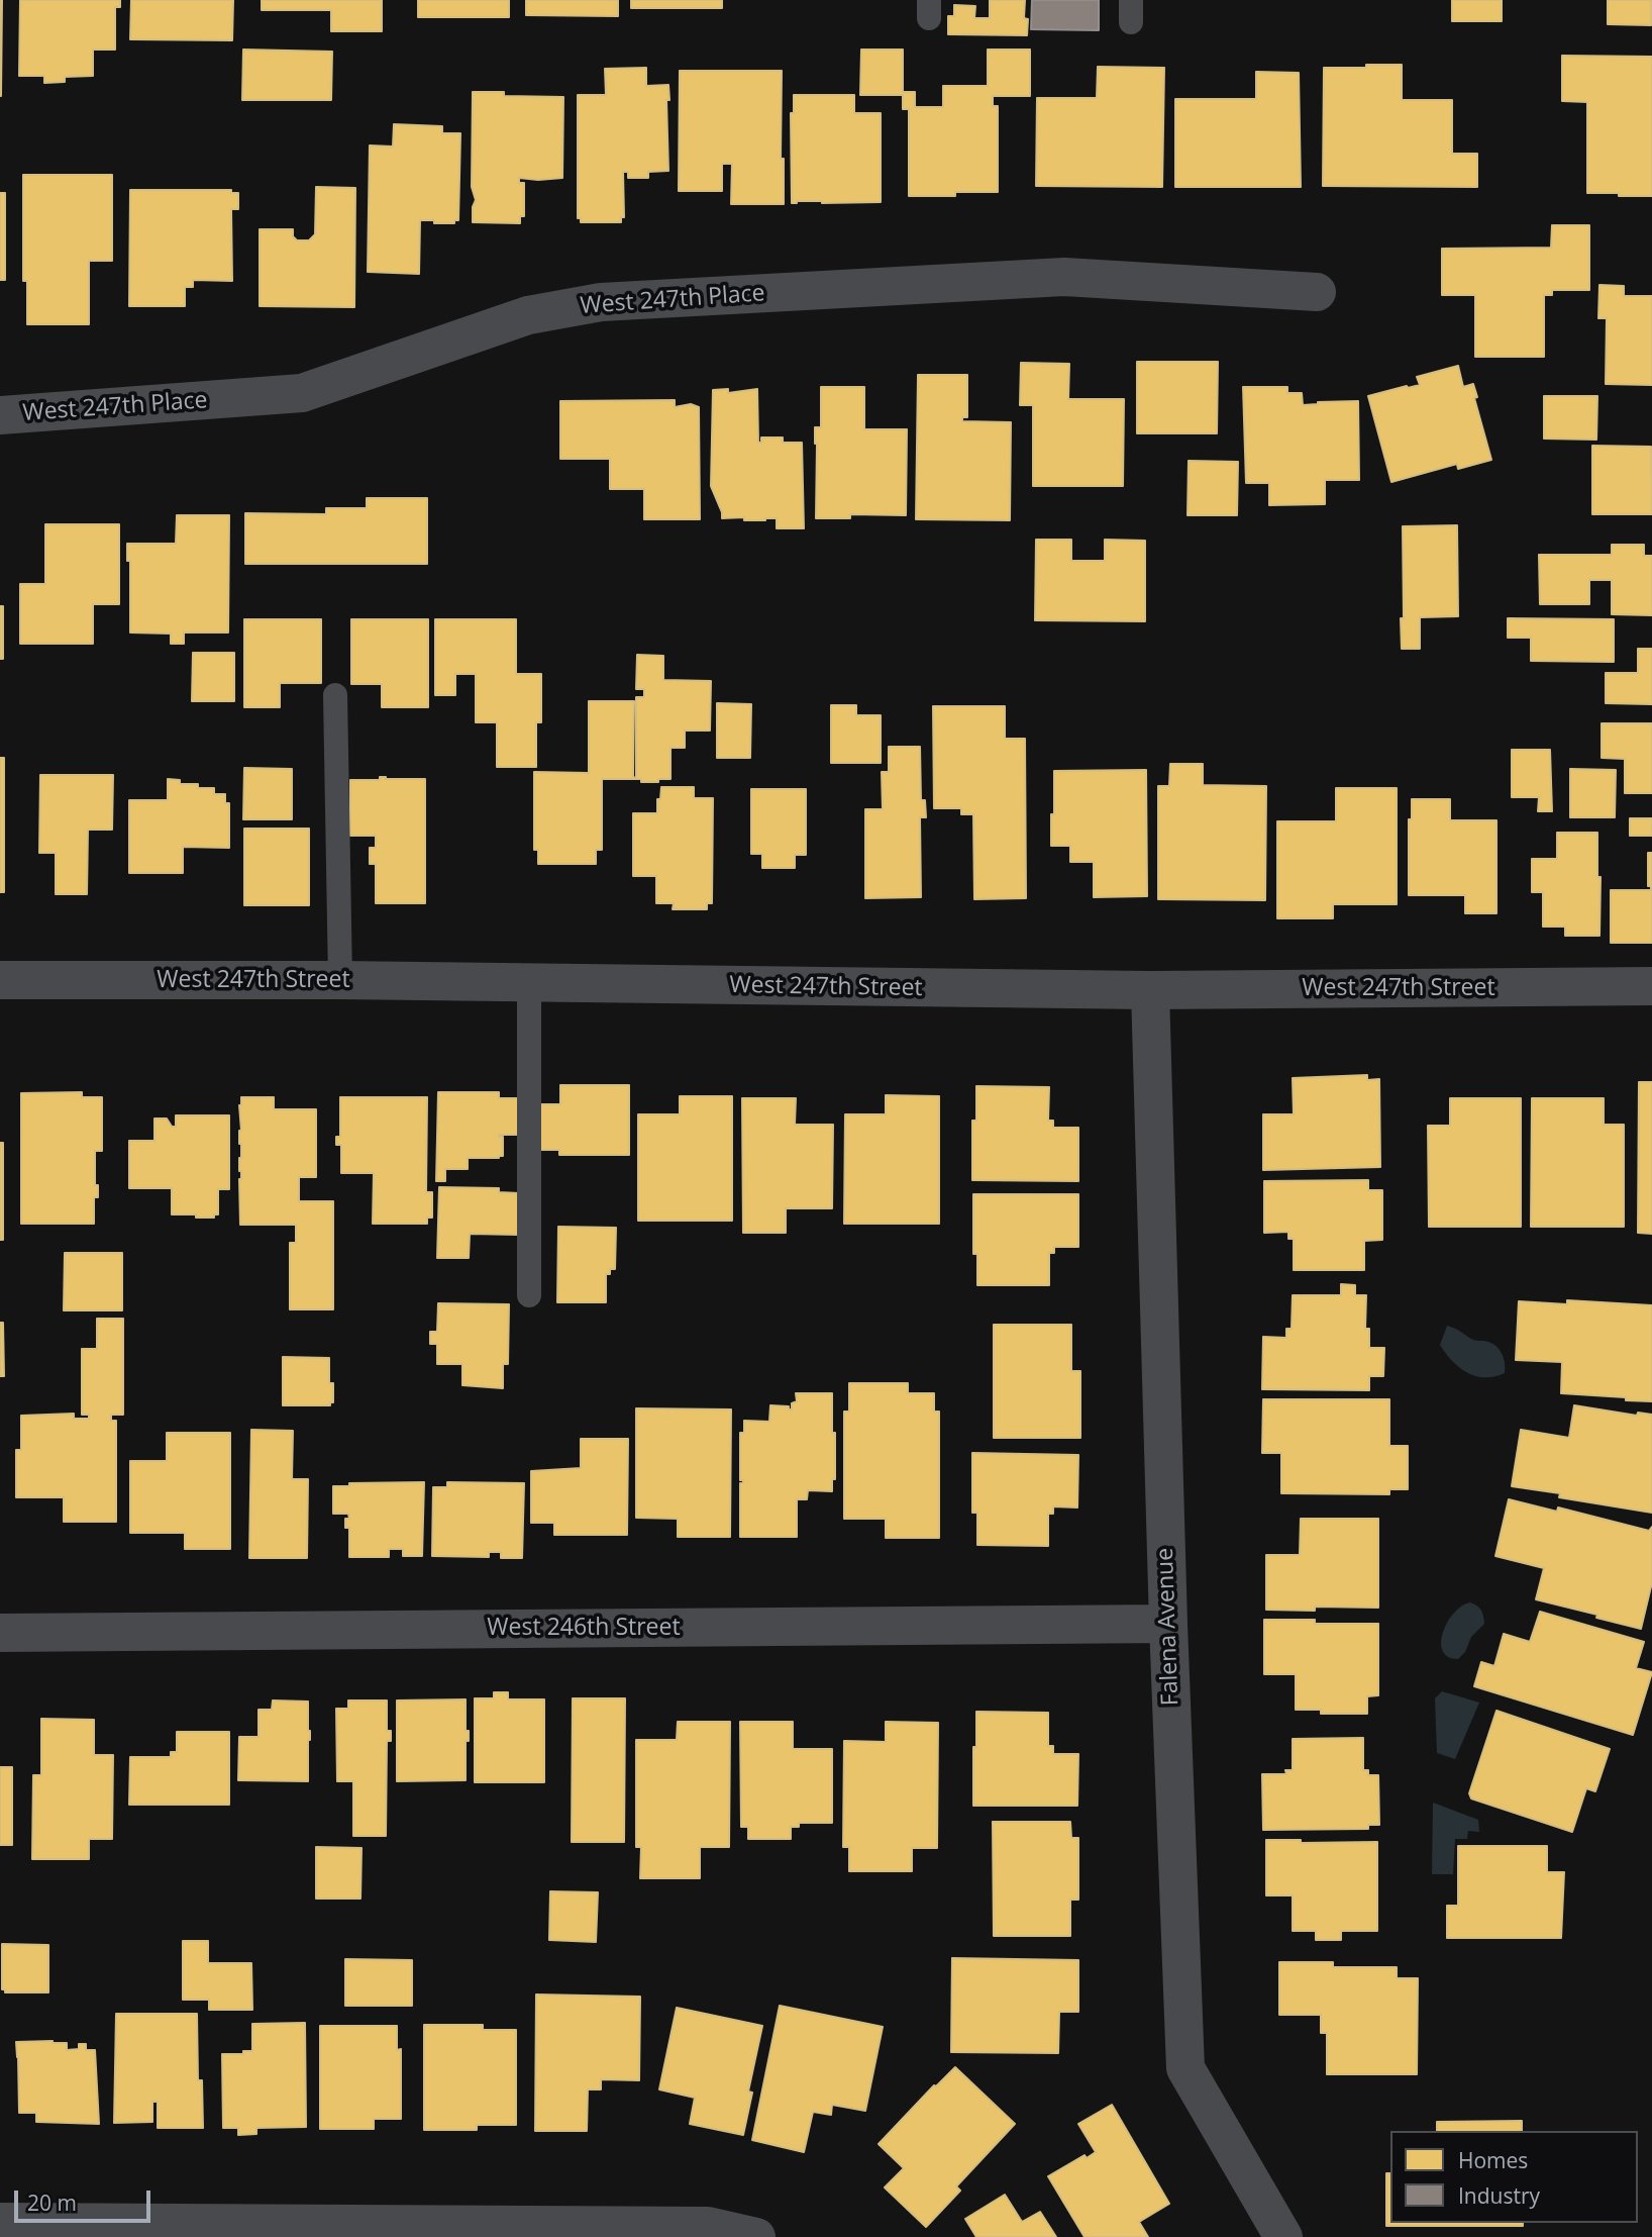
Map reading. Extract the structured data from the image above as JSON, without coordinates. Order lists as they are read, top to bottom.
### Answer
{
  "streets": {
    "street": [
      "West 247th Place",
      "West 247th Street",
      "Falena Avenue",
      "West 246th Street"
    ]
  },
  "crossings": [
    ["West 247th Street", "Falena Avenue"],
    ["Falena Avenue", "West 246th Street"]
  ],
  "legend": ["Homes", "Industry"],
  "scale_bar": "20 m"
}
